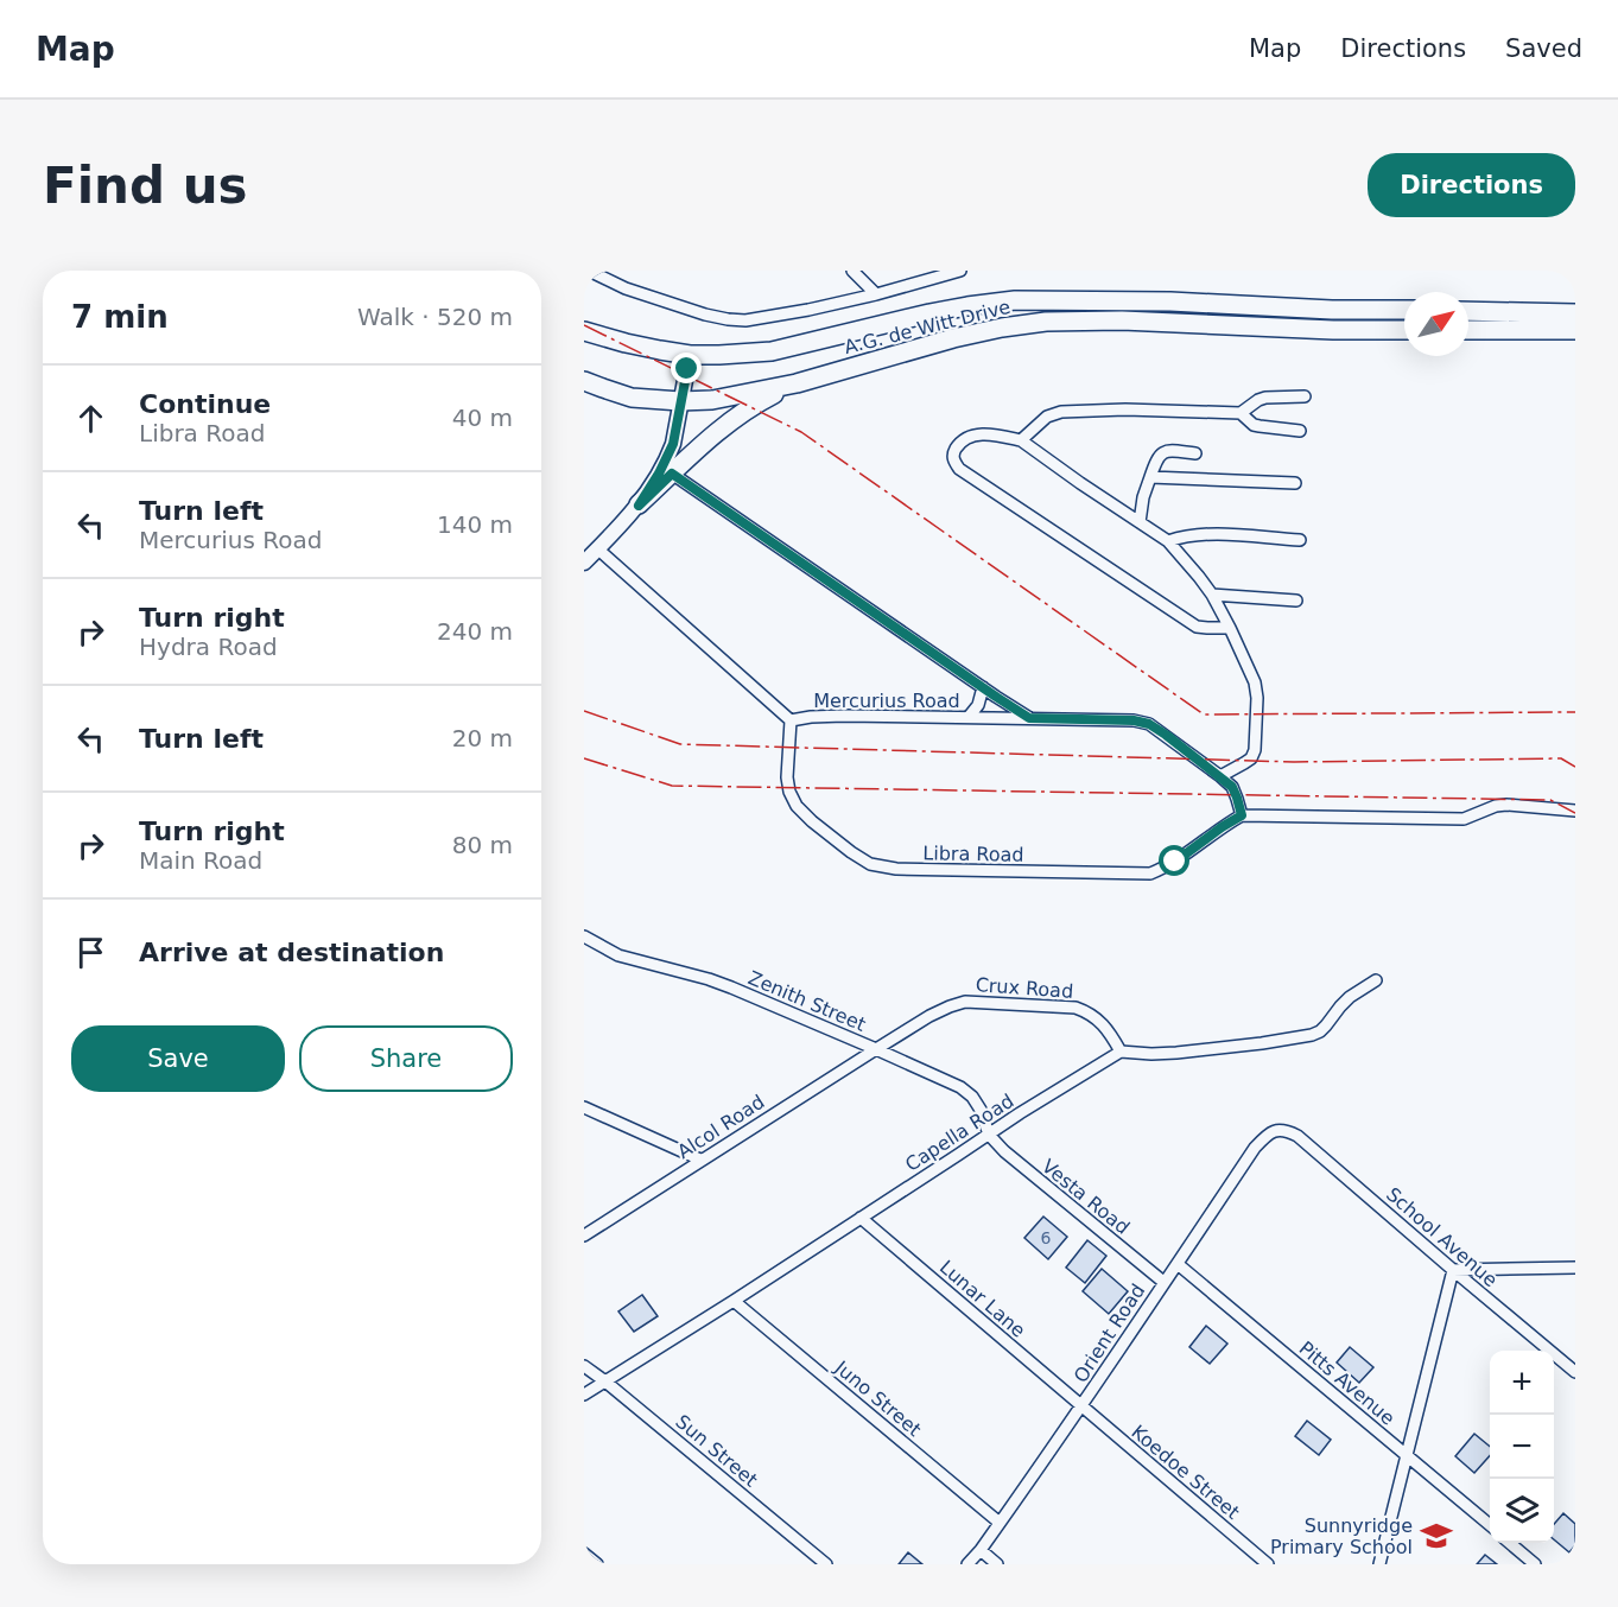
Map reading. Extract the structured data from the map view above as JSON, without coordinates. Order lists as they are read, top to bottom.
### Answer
{
  "streets": {
    "main road": ["A.G. de Witt Drive"],
    "street": [
      "Mercurius Road",
      "Libra Road",
      "Crux Road",
      "Zenith Street",
      "Alcol Road",
      "Capella Road",
      "Vesta Road",
      "School Avenue",
      "Lunar Lane",
      "Orient Road",
      "Pitts Avenue",
      "Juno Street",
      "Sun Street",
      "Koedoe Street"
    ]
  },
  "crossings": [
    ["Mercurius Road", "Libra Road"],
    ["Crux Road", "Zenith Street"],
    ["Crux Road", "Alcol Road"],
    ["Crux Road", "Capella Road"],
    ["Zenith Street", "Alcol Road"],
    ["Zenith Street", "Capella Road"],
    ["Zenith Street", "Vesta Road"],
    ["Capella Road", "Vesta Road"],
    ["Capella Road", "Lunar Lane"],
    ["Capella Road", "Juno Street"],
    ["Capella Road", "Sun Street"],
    ["Vesta Road", "Orient Road"],
    ["School Avenue", "Orient Road"],
    ["Lunar Lane", "Orient Road"],
    ["Lunar Lane", "Koedoe Street"],
    ["Orient Road", "Pitts Avenue"],
    ["Orient Road", "Juno Street"],
    ["Orient Road", "Koedoe Street"]
  ],
  "places": {
    "school or university": ["Sunnyridge Primary School"]
  },
  "house_numbers": ["6"],
  "north": "top right",
  "page": {
    "header": "Map",
    "nav": ["Map", "Directions", "Saved"],
    "buttons": [
      "Directions",
      ["Save", "Share"]
    ],
    "title": "Find us",
    "heading": ["7 min", "Walk · 520 m"],
    "list": [
      ["Continue", "Libra Road", "40 m"],
      ["Turn left", "Mercurius Road", "140 m"],
      ["Turn right", "Hydra Road", "240 m"],
      ["Turn left", "20 m"],
      ["Turn right", "Main Road", "80 m"],
      "Arrive at destination"
    ],
    "map_buttons": ["+", "−"]
  }
}
